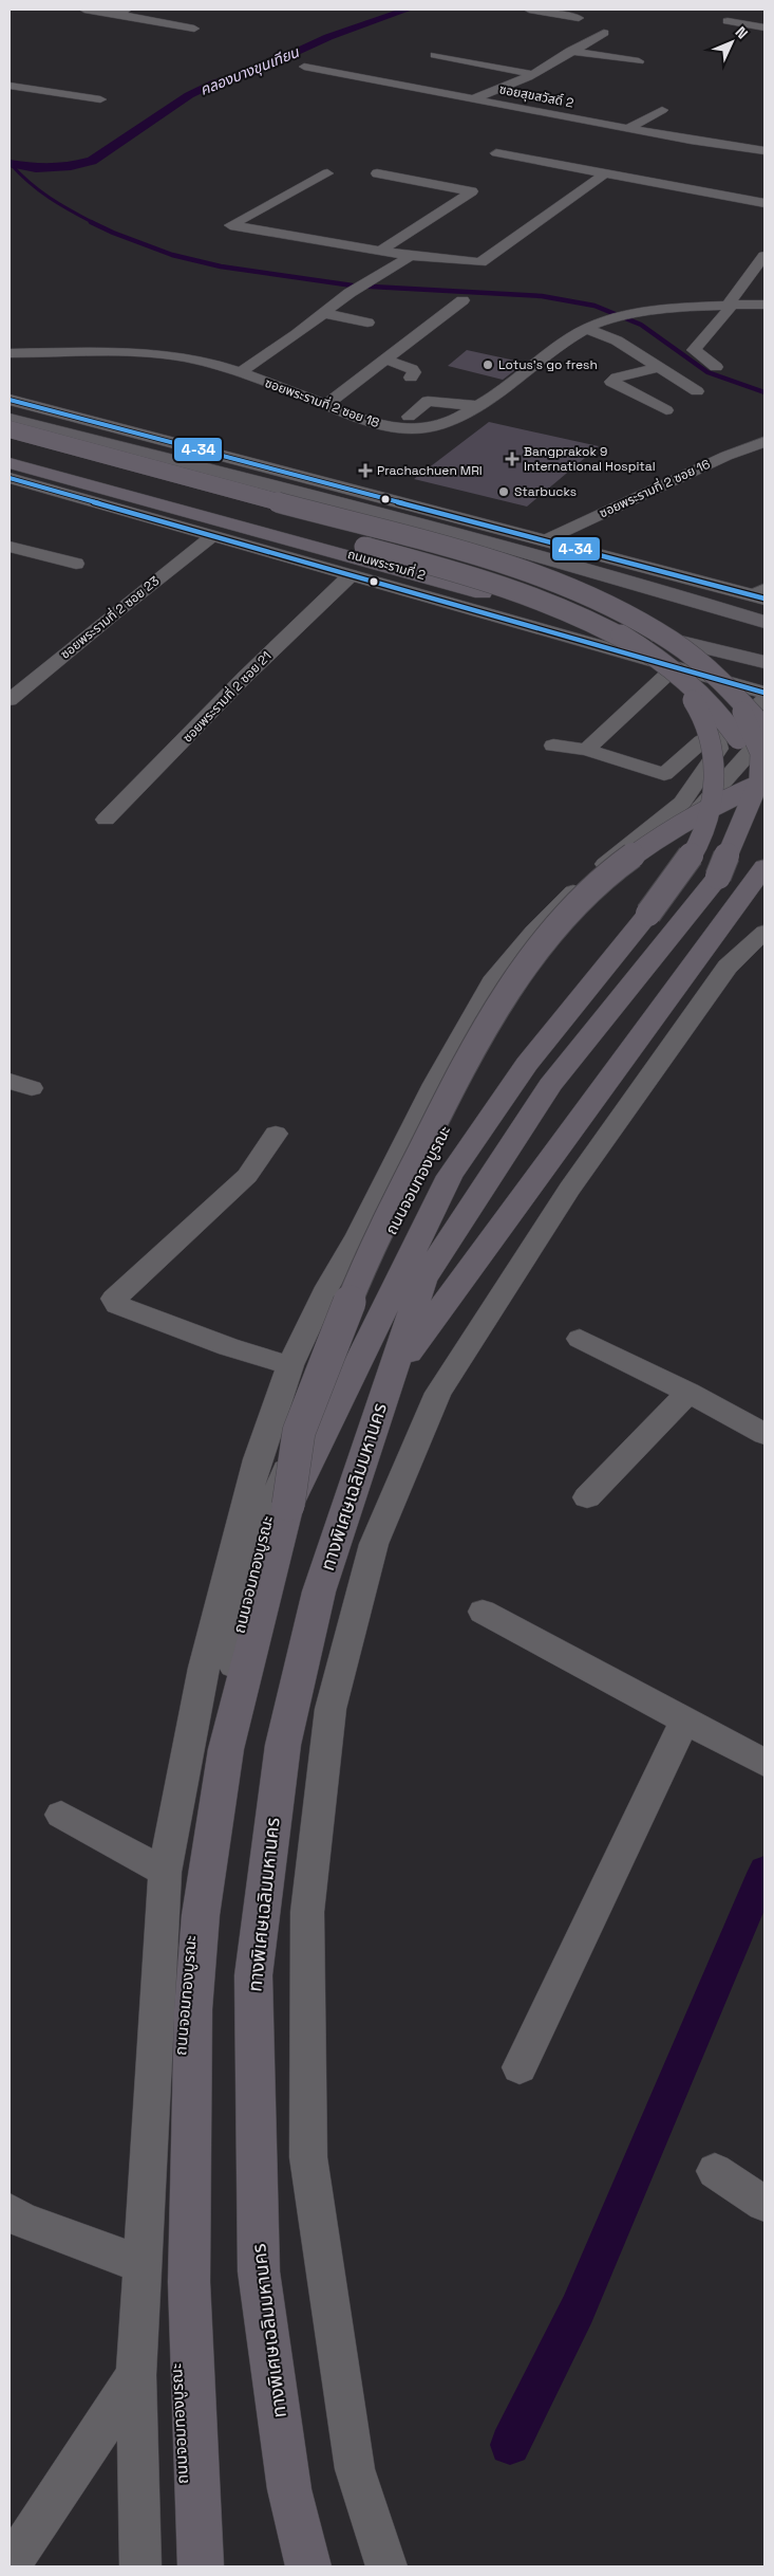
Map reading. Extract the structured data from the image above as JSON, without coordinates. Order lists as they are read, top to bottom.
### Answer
{
  "streets": {
    "highway": ["ทางพิเศษเฉลิมมหานคร"],
    "main road": ["ถนนพระรามที่ 2"],
    "street": [
      "ซอยสุขสวัสดิ์ 2",
      "ซอยพระรามที่ 2 ซอย 18",
      "ซอยพระรามที่ 2 ซอย 16",
      "ซอยพระรามที่ 2 ซอย 23",
      "ซอยพระรามที่ 2 ซอย 21",
      "ถนนจอมทองบูรณะ"
    ]
  },
  "crossings": [
    ["ถนนพระรามที่ 2", "ซอยพระรามที่ 2 ซอย 23"],
    ["ถนนพระรามที่ 2", "ซอยพระรามที่ 2 ซอย 21"]
  ],
  "water": ["คลองบางขุนเทียน"],
  "places": {
    "other": ["Lotus's go fresh", "Starbucks"],
    "health": ["Bangprakok 9 International Hospital", "Prachachuen MRI"]
  },
  "lines": ["transit line 4-34"],
  "north": "top right"
}
